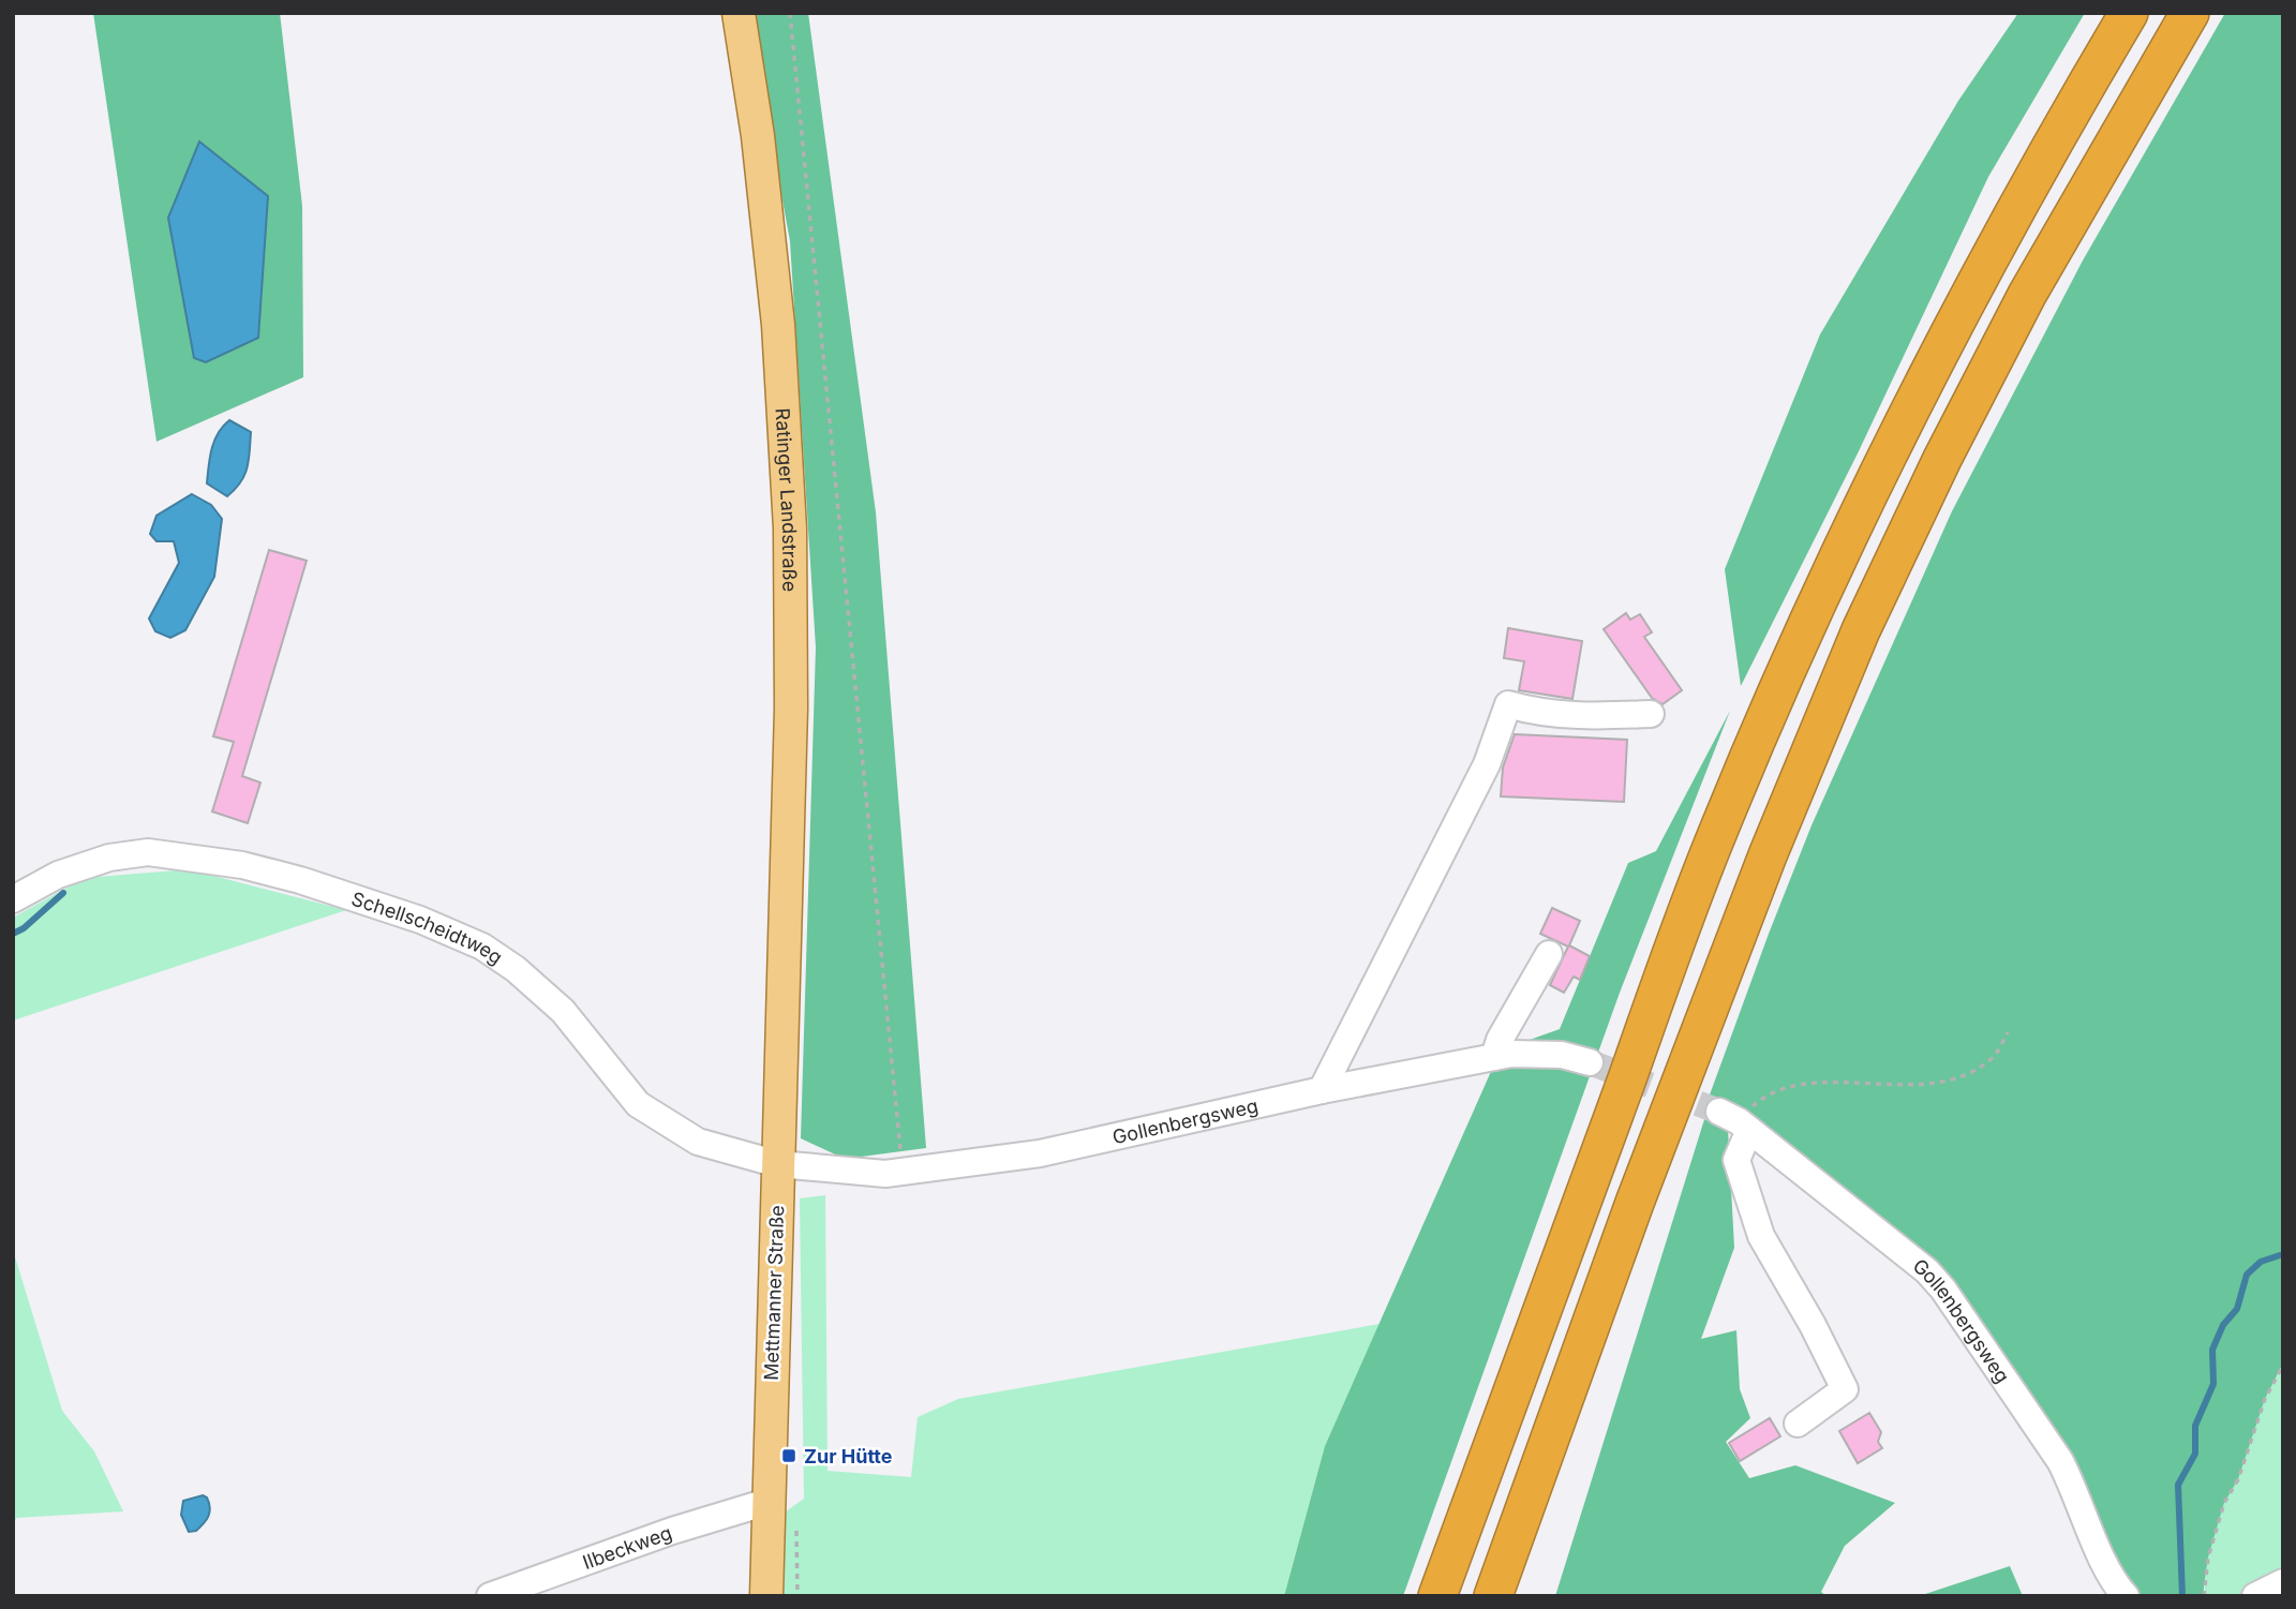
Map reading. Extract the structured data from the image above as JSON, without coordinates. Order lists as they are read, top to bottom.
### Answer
{
  "streets": {
    "main road": ["Ratinger Landstraße", "Mettmanner Straße"],
    "street": ["Schellscheidtweg", "Gollenbergsweg", "Ilbeckweg"]
  },
  "crossings": [
    ["Ratinger Landstraße", "Mettmanner Straße"],
    ["Schellscheidtweg", "Gollenbergsweg"],
    ["Schellscheidtweg", "Mettmanner Straße"],
    ["Gollenbergsweg", "Mettmanner Straße"],
    ["Mettmanner Straße", "Ilbeckweg"]
  ],
  "places": {
    "transit": ["Zur Hütte"]
  }
}
